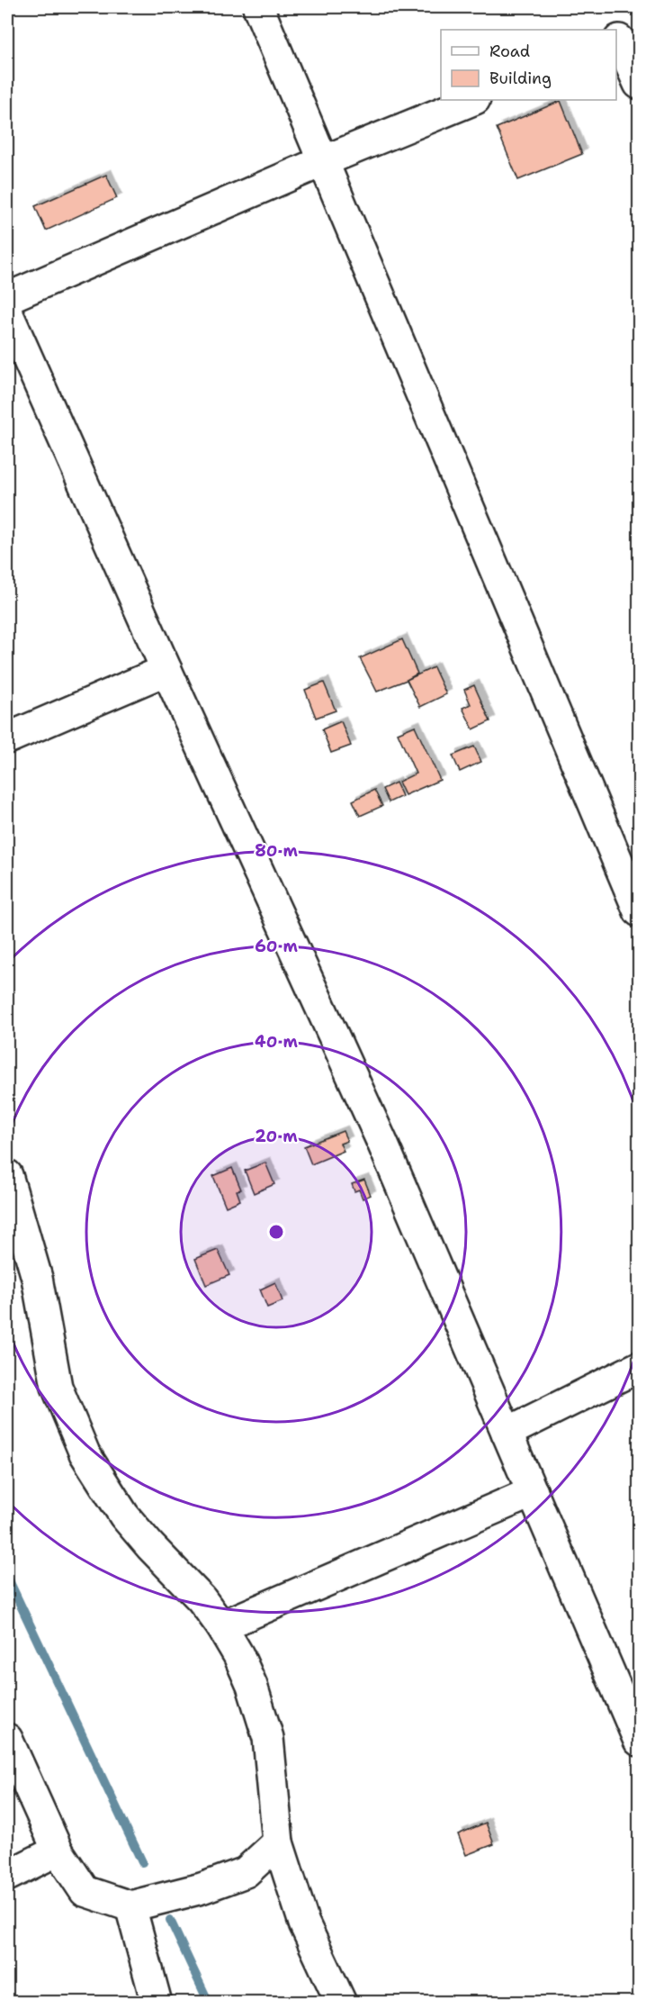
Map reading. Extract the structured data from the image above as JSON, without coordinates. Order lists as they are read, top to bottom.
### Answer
{
  "legend": ["Road", "Building"],
  "rings": [
    "80 m",
    "60 m",
    "40 m",
    "20 m"
  ]
}
